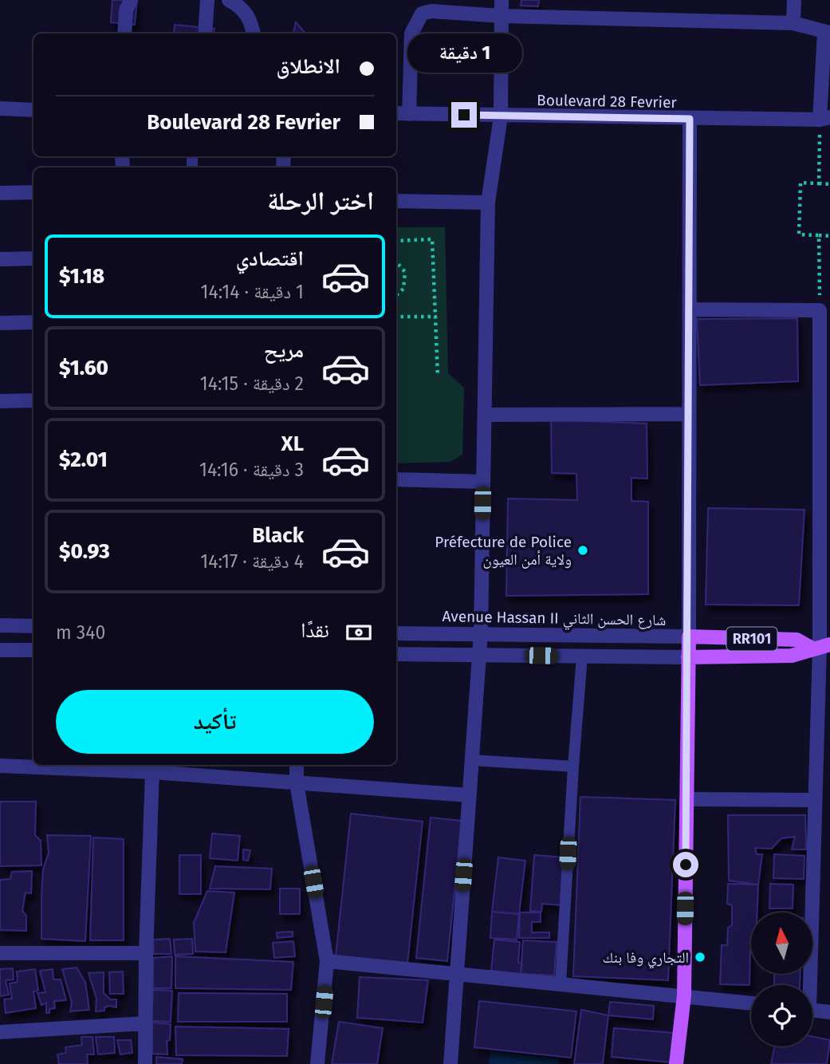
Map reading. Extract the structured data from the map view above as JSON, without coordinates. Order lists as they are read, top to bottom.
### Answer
{
  "streets": {
    "main road": ["Avenue Hassan II شارع الحسن الثاني", "RR101"],
    "street": ["Boulevard 28 Fevrier"]
  },
  "crossings": [
    ["Avenue Hassan II شارع الحسن الثاني", "RR101"]
  ],
  "places": ["Préfecture de Police ولاية أمن العيون", "التجاري وفا بنك"],
  "north": "top",
  "page": {
    "bubble": "1 دقيقة",
    "banner": ["الانطلاق", "Boulevard 28 Fevrier"],
    "heading": "اختر الرحلة",
    "list": [
      {
        "name": "اقتصادي",
        "note": "1 دقيقة · 14:14",
        "value": "$1.18"
      },
      {
        "name": "مريح",
        "note": "2 دقيقة · 14:15",
        "value": "$1.60"
      },
      {
        "name": "XL",
        "note": "3 دقيقة · 14:16",
        "value": "$2.01"
      },
      {
        "name": "Black",
        "note": "4 دقيقة · 14:17",
        "value": "$0.93"
      }
    ],
    "pay": ["نقدًا", "340 m"],
    "buttons": "تأكيد"
  }
}
